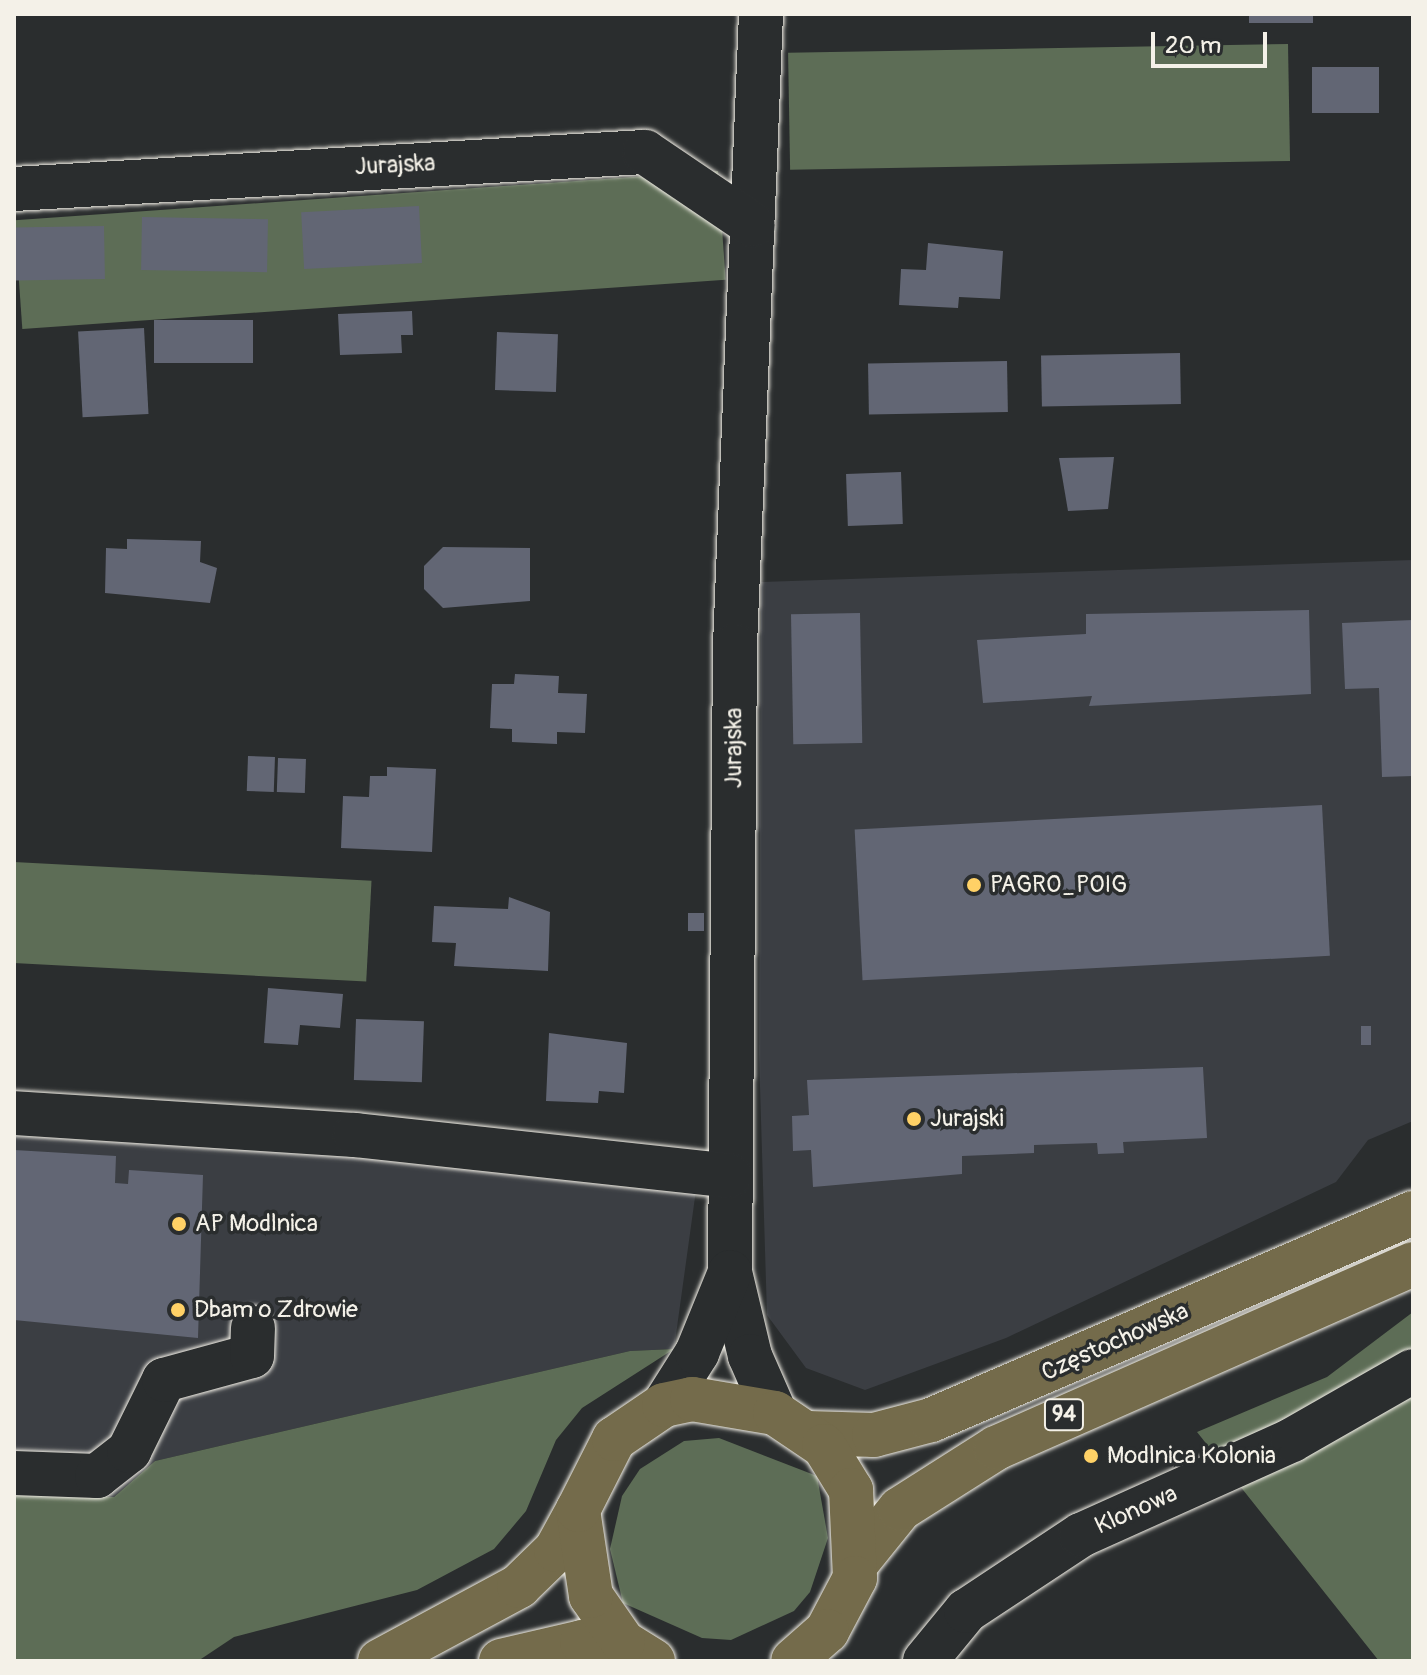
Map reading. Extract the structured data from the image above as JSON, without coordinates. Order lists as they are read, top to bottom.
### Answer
{
  "streets": {
    "main road": ["Częstochowska", "94"],
    "street": ["Jurajska", "Klonowa"]
  },
  "crossings": [
    ["Jurajska", "Częstochowska"],
    ["Jurajska", "94"],
    ["Częstochowska", "94"]
  ],
  "places": [
    "PAGRO_POIG",
    "Jurajski",
    "AP Modlnica",
    "Dbam o Zdrowie",
    "Modlnica Kolonia"
  ],
  "scale_bar": "20 m"
}
